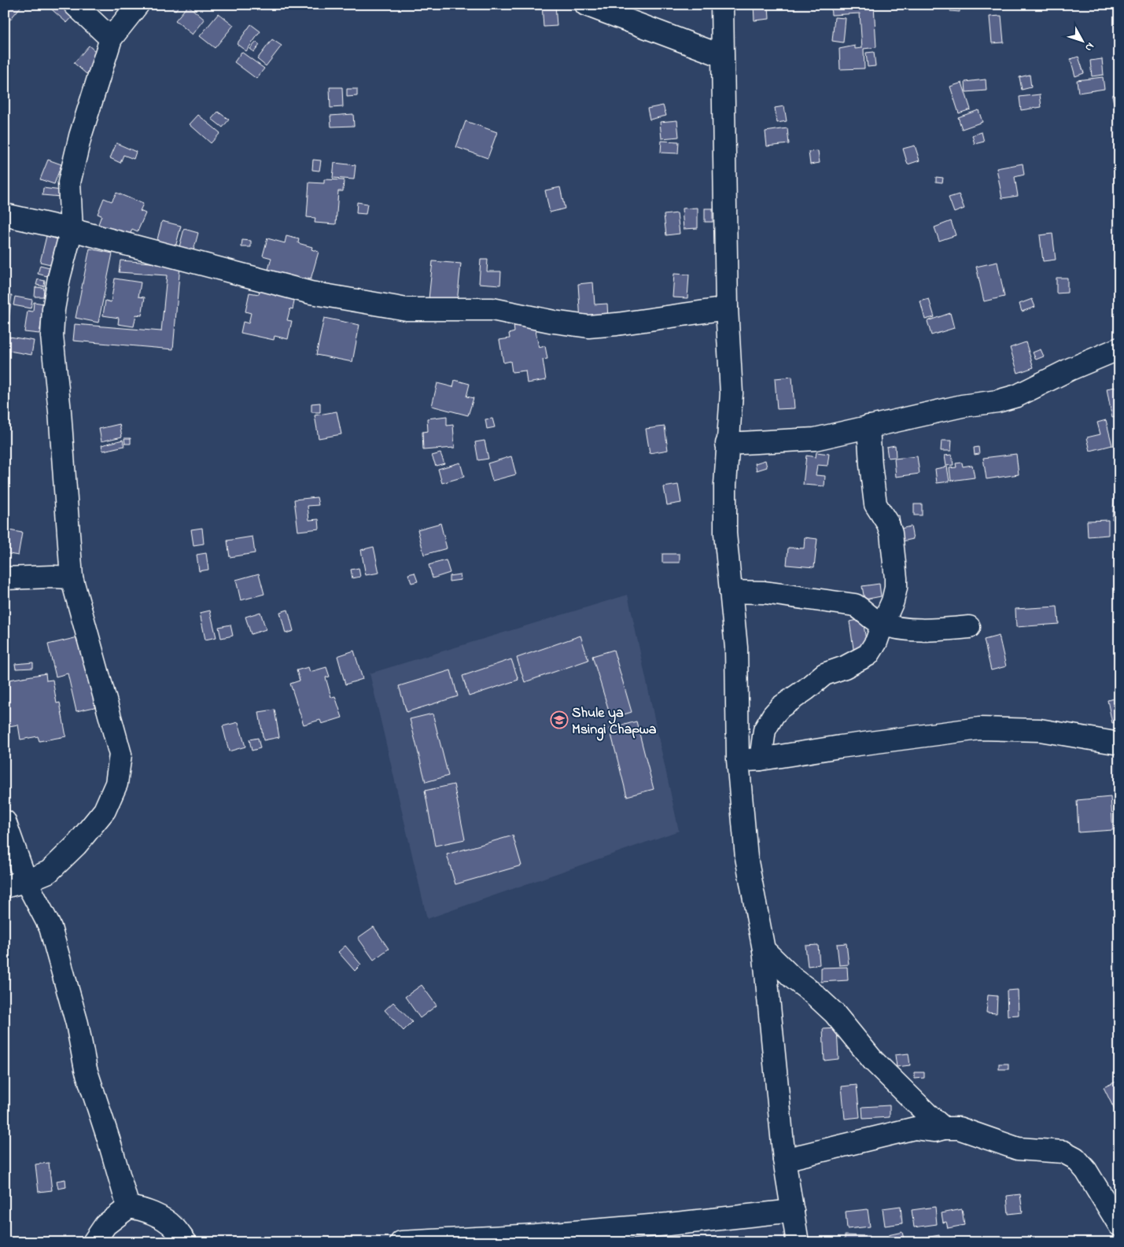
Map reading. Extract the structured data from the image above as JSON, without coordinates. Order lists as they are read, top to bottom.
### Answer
{
  "places": {
    "school or university": ["Shule ya Msingi Chapwa"]
  },
  "north": "bottom right"
}
